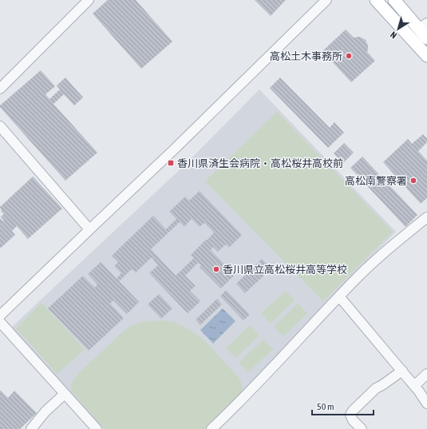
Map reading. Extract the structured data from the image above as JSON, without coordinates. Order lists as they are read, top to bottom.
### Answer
{
  "places": {
    "other": ["高松土木事務所", "高松南警察署", "香川県立高松桜井高等学校"],
    "transit": ["香川県済生会病院・高松桜井高校前"]
  },
  "scale_bar": "50 m",
  "north": "bottom left"
}
